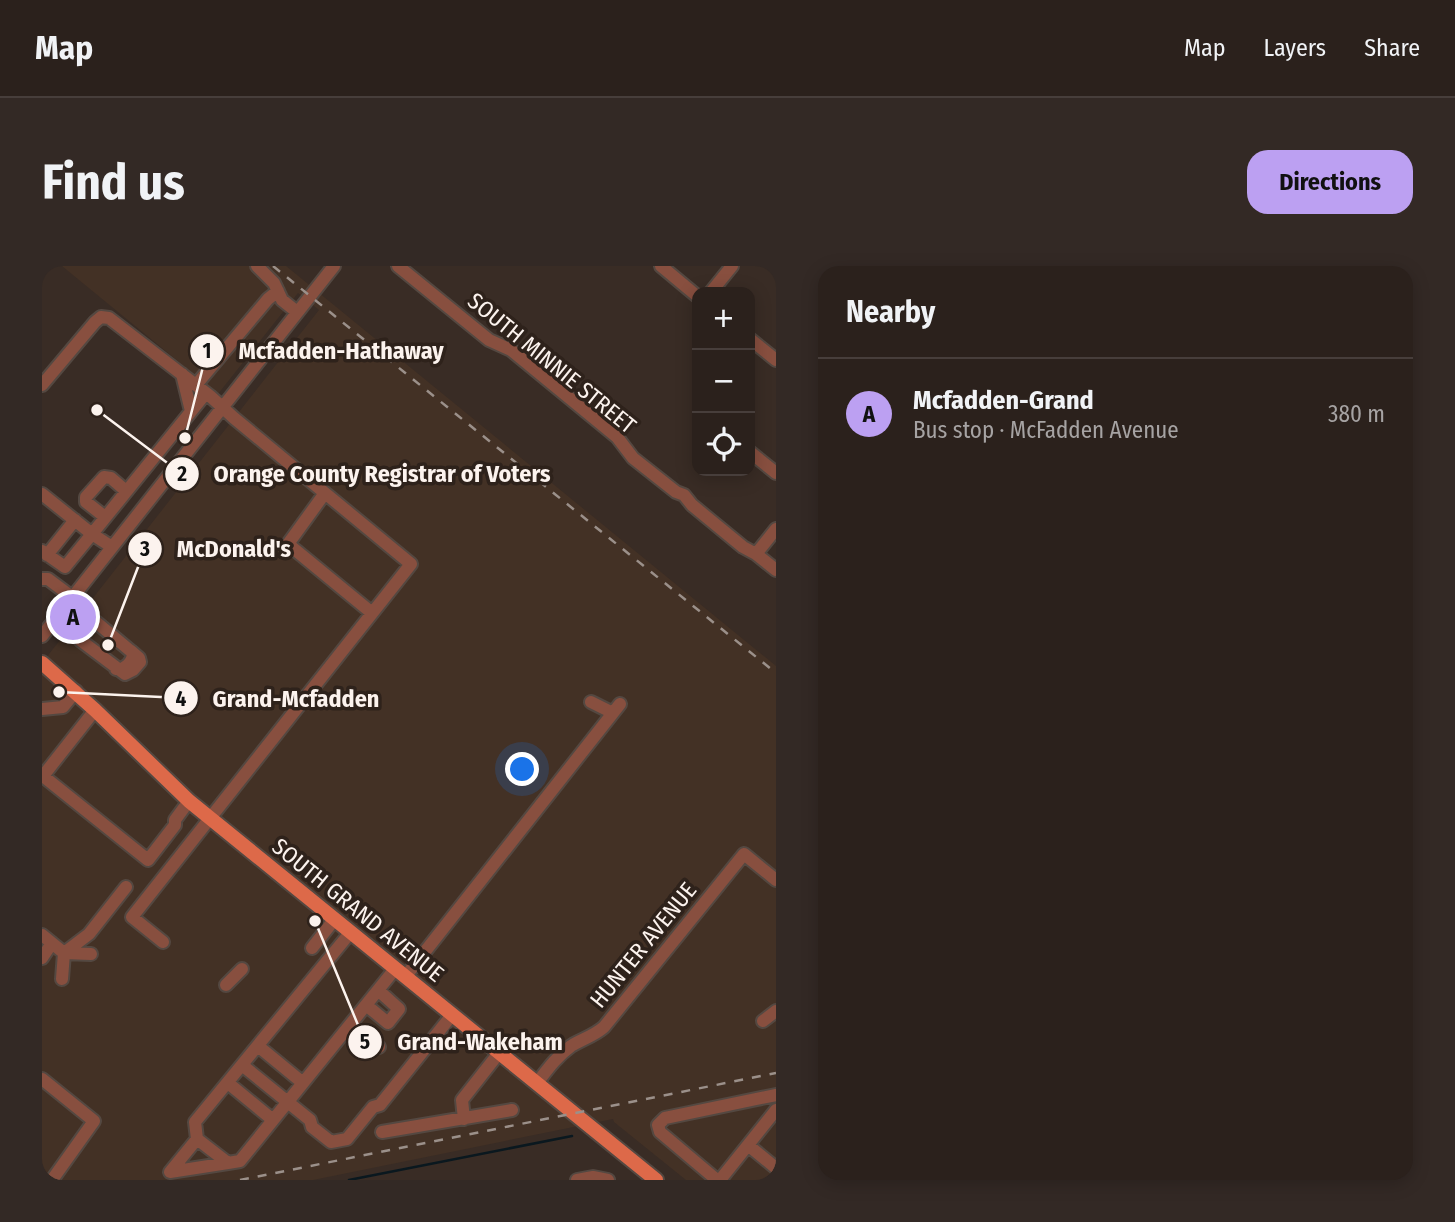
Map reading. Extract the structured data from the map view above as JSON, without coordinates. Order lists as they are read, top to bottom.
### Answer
{
  "streets": {
    "main road": ["SOUTH GRAND AVENUE"],
    "street": ["SOUTH MINNIE STREET", "HUNTER AVENUE"]
  },
  "crossings": [
    ["SOUTH GRAND AVENUE", "HUNTER AVENUE"]
  ],
  "places": [
    "Orange County Registrar of Voters",
    "Mcfadden-Hathaway",
    "McDonald's",
    "Grand-Mcfadden",
    "Grand-Wakeham"
  ],
  "page": {
    "header": "Map",
    "nav": ["Map", "Layers", "Share"],
    "buttons": "Directions",
    "title": "Find us",
    "heading": "Nearby",
    "map_buttons": ["+", "−"],
    "list": [
      {
        "mark": "A",
        "name": "Mcfadden-Grand",
        "note": "Bus stop · McFadden Avenue",
        "value": "380 m"
      }
    ],
    "pins": "A"
  }
}
